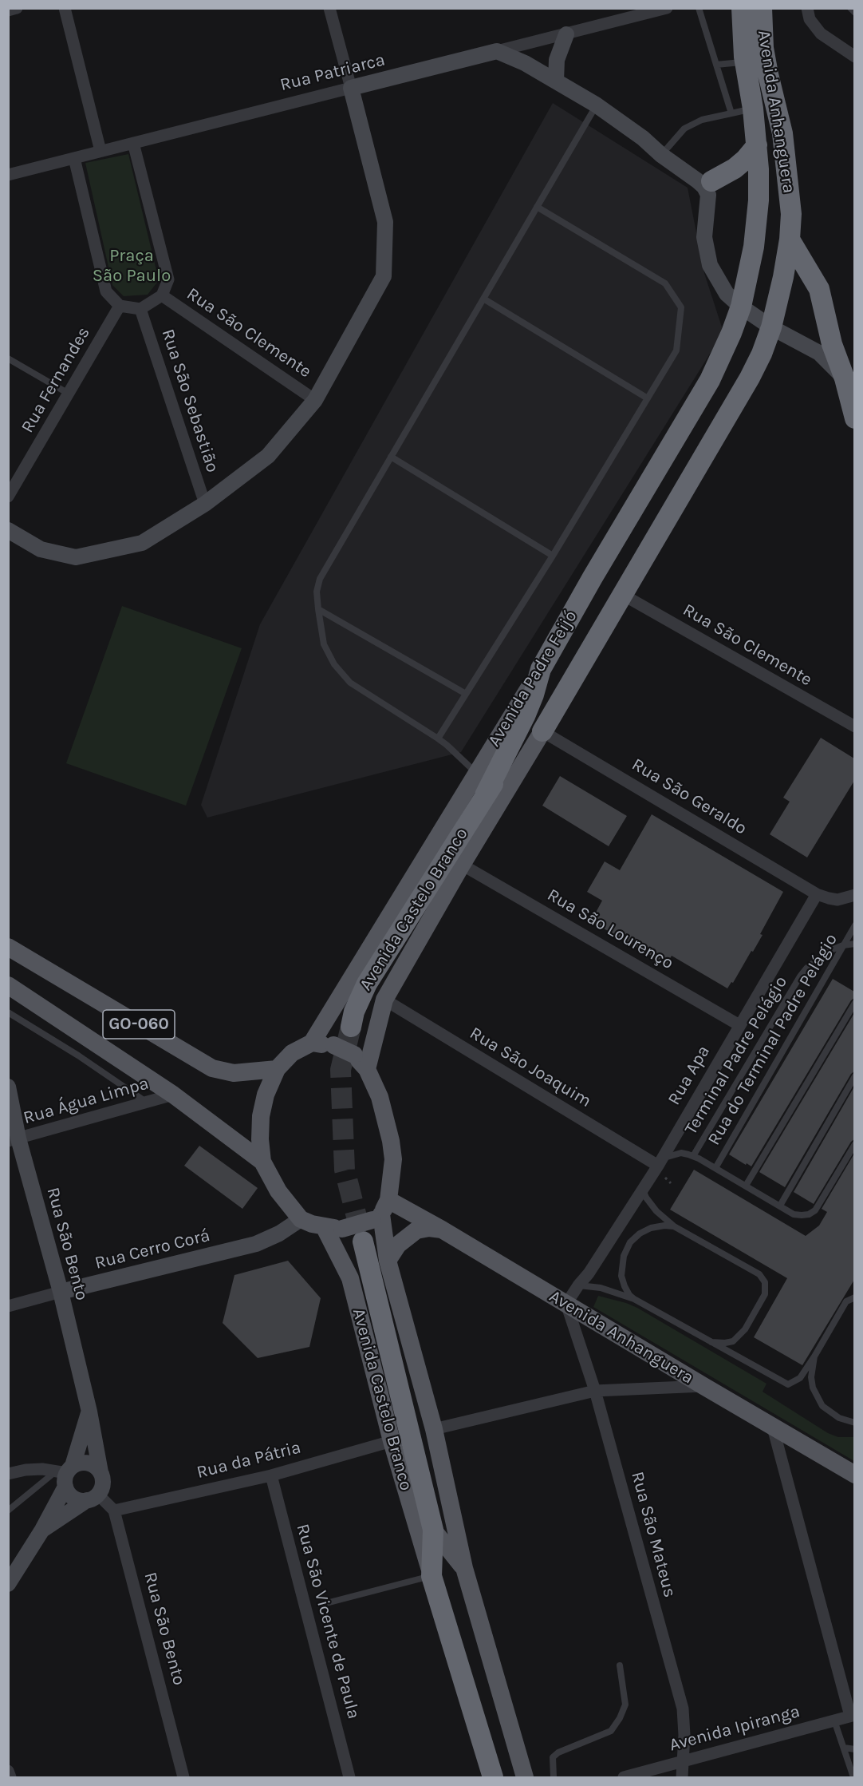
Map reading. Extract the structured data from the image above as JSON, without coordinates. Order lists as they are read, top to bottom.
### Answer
{
  "streets": {
    "highway": ["Avenida Anhanguera", "Avenida Padre Feijó", "Avenida Castelo Branco"],
    "main road": ["GO-060"],
    "street": [
      "Rua Patriarca",
      "Rua São Clemente",
      "Rua Fernandes",
      "Rua São Sebastião",
      "Rua São Geraldo",
      "Rua São Lourenço",
      "Rua São Joaquim",
      "Rua Apa",
      "Rua Água Limpa",
      "Rua São Bento",
      "Rua Cerro Corá",
      "Rua da Pátria",
      "Rua São Mateus",
      "Rua São Vicente de Paula",
      "Avenida Ipiranga"
    ],
    "lane": ["Rua do Terminal Padre Pelágio", "Terminal Padre Pelágio"]
  },
  "crossings": [
    ["Avenida Anhanguera", "Avenida Padre Feijó"],
    ["Avenida Anhanguera", "Avenida Castelo Branco"],
    ["Avenida Anhanguera", "GO-060"],
    ["Avenida Anhanguera", "Rua Apa"],
    ["Avenida Anhanguera", "Rua Cerro Corá"],
    ["Avenida Anhanguera", "Rua São Mateus"],
    ["Rua São Clemente", "Avenida Padre Feijó"],
    ["Avenida Padre Feijó", "Rua São Geraldo"],
    ["Avenida Padre Feijó", "Avenida Castelo Branco"],
    ["Avenida Padre Feijó", "Rua São Lourenço"],
    ["Avenida Padre Feijó", "GO-060"],
    ["Avenida Padre Feijó", "Rua São Joaquim"],
    ["Avenida Padre Feijó", "Rua Cerro Corá"],
    ["Rua São Geraldo", "Rua Apa"],
    ["Avenida Castelo Branco", "GO-060"],
    ["Avenida Castelo Branco", "Rua Cerro Corá"],
    ["Avenida Castelo Branco", "Rua da Pátria"],
    ["Rua São Lourenço", "Rua Apa"],
    ["GO-060", "Rua Água Limpa"],
    ["GO-060", "Rua Cerro Corá"],
    ["Rua do Terminal Padre Pelágio", "Terminal Padre Pelágio"],
    ["Terminal Padre Pelágio", "Rua São Joaquim"],
    ["Terminal Padre Pelágio", "Rua Apa"],
    ["Rua São Joaquim", "Rua Apa"],
    ["Rua Apa", "Rua São Mateus"],
    ["Rua Água Limpa", "Rua São Bento"],
    ["Rua São Bento", "Rua Cerro Corá"],
    ["Rua São Bento", "Rua da Pátria"],
    ["Rua da Pátria", "Rua São Vicente de Paula"],
    ["Rua São Mateus", "Avenida Ipiranga"]
  ],
  "parks": ["Praça São Paulo"]
}
